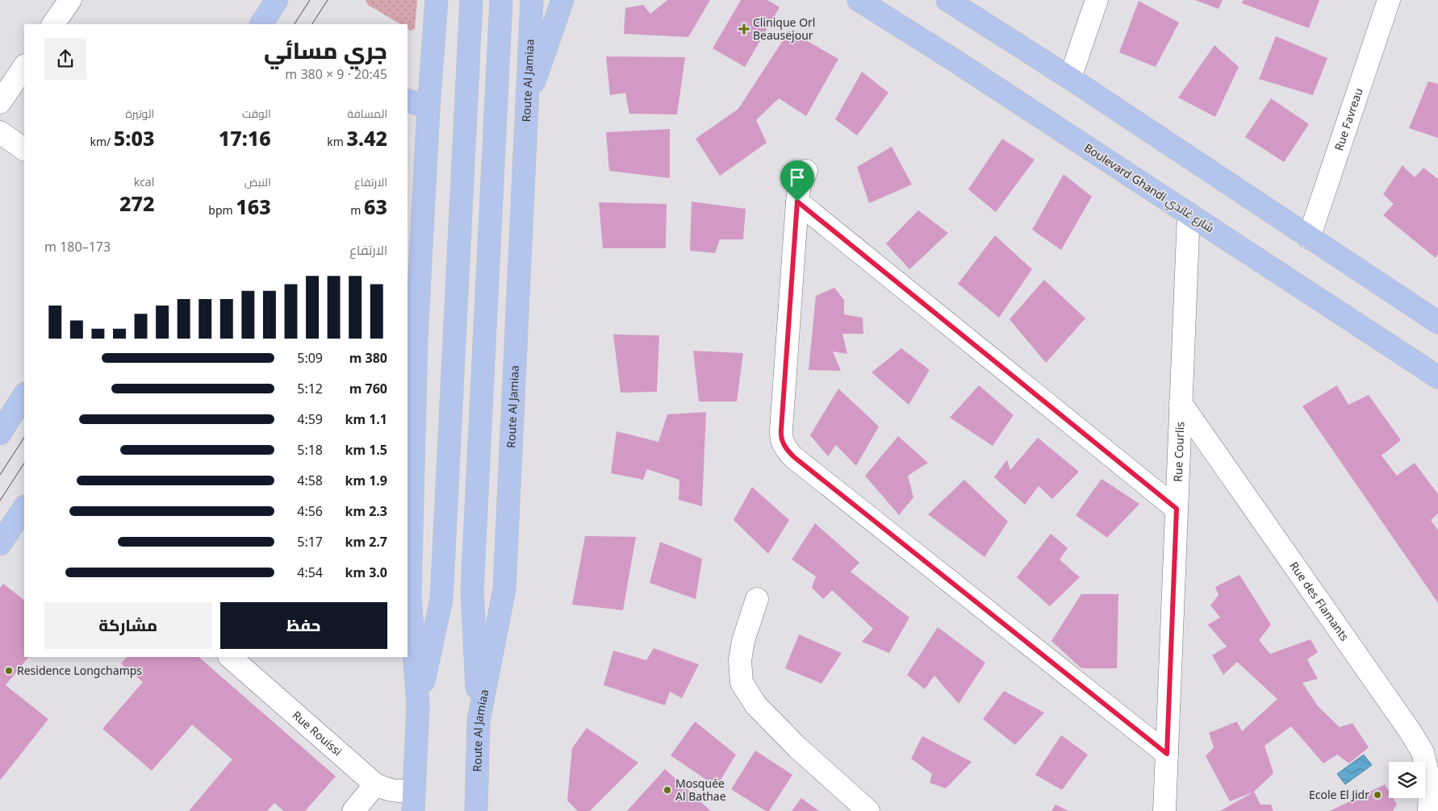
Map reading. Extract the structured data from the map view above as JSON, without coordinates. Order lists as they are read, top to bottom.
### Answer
{
  "streets": {
    "main road": ["Route Al Jamiaa", "Boulevard Ghandi شارع غاندي"],
    "street": [
      "Rue Favreau",
      "Rue Courlis",
      "Rue des Flamants",
      "Rue Rouissi"
    ]
  },
  "crossings": [
    ["Boulevard Ghandi شارع غاندي", "Rue Courlis"],
    ["Rue Courlis", "Rue des Flamants"]
  ],
  "places": {
    "health": ["Clinique Orl Beausejour"],
    "other": ["Residence Longchamps", "Mosquée Al Bathae", "Ecole El Jidr"]
  },
  "page": {
    "heading": ["جري مسائي", "20:45 · 9 × 380 m"],
    "stats": [
      ["المسافة", "3.42 km"],
      ["الوقت", "17:16"],
      ["الوتيرة", "5:03 /km"],
      ["الارتفاع", "63 m"],
      ["النبض", "163 bpm"],
      ["kcal", "272"]
    ],
    "chart": ["الارتفاع", "173–180 m"],
    "list": [
      {
        "name": "380 m",
        "note": "5:09"
      },
      {
        "name": "760 m",
        "note": "5:12"
      },
      {
        "name": "1.1 km",
        "note": "4:59"
      },
      {
        "name": "1.5 km",
        "note": "5:18"
      },
      {
        "name": "1.9 km",
        "note": "4:58"
      },
      {
        "name": "2.3 km",
        "note": "4:56"
      },
      {
        "name": "2.7 km",
        "note": "5:17"
      },
      {
        "name": "3.0 km",
        "note": "4:54"
      }
    ],
    "buttons": ["حفظ", "مشاركة"]
  }
}
